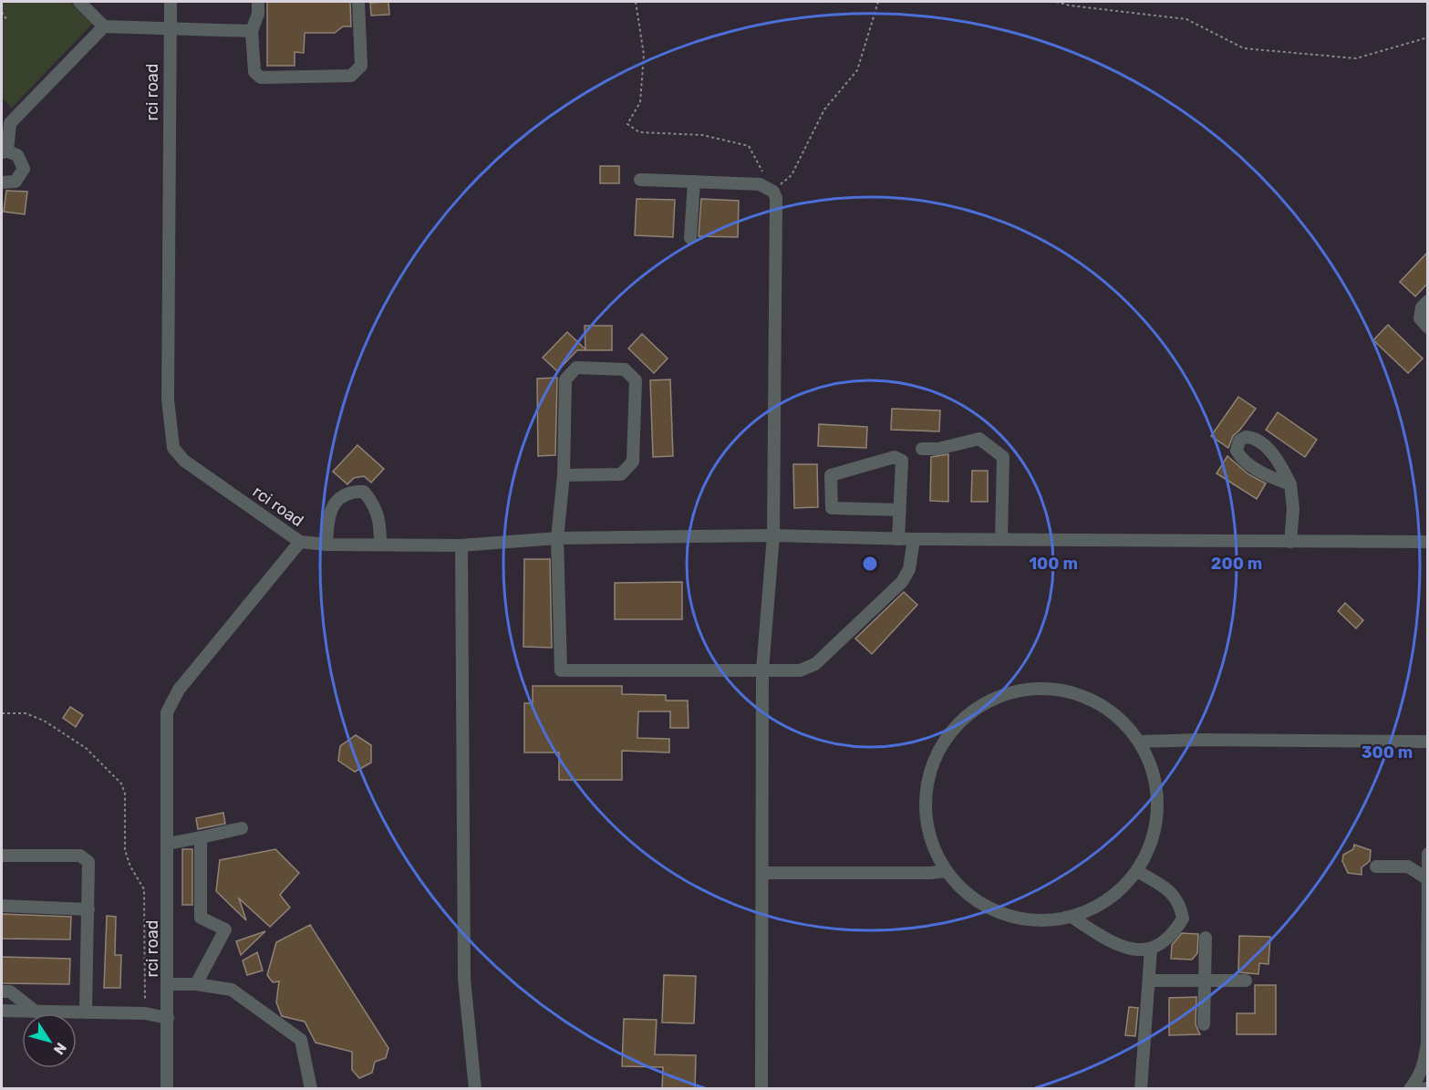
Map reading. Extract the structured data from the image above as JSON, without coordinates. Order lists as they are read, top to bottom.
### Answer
{
  "streets": {
    "street": ["rci road"]
  },
  "north": "bottom right",
  "rings": ["100 m", "200 m", "300 m"]
}
